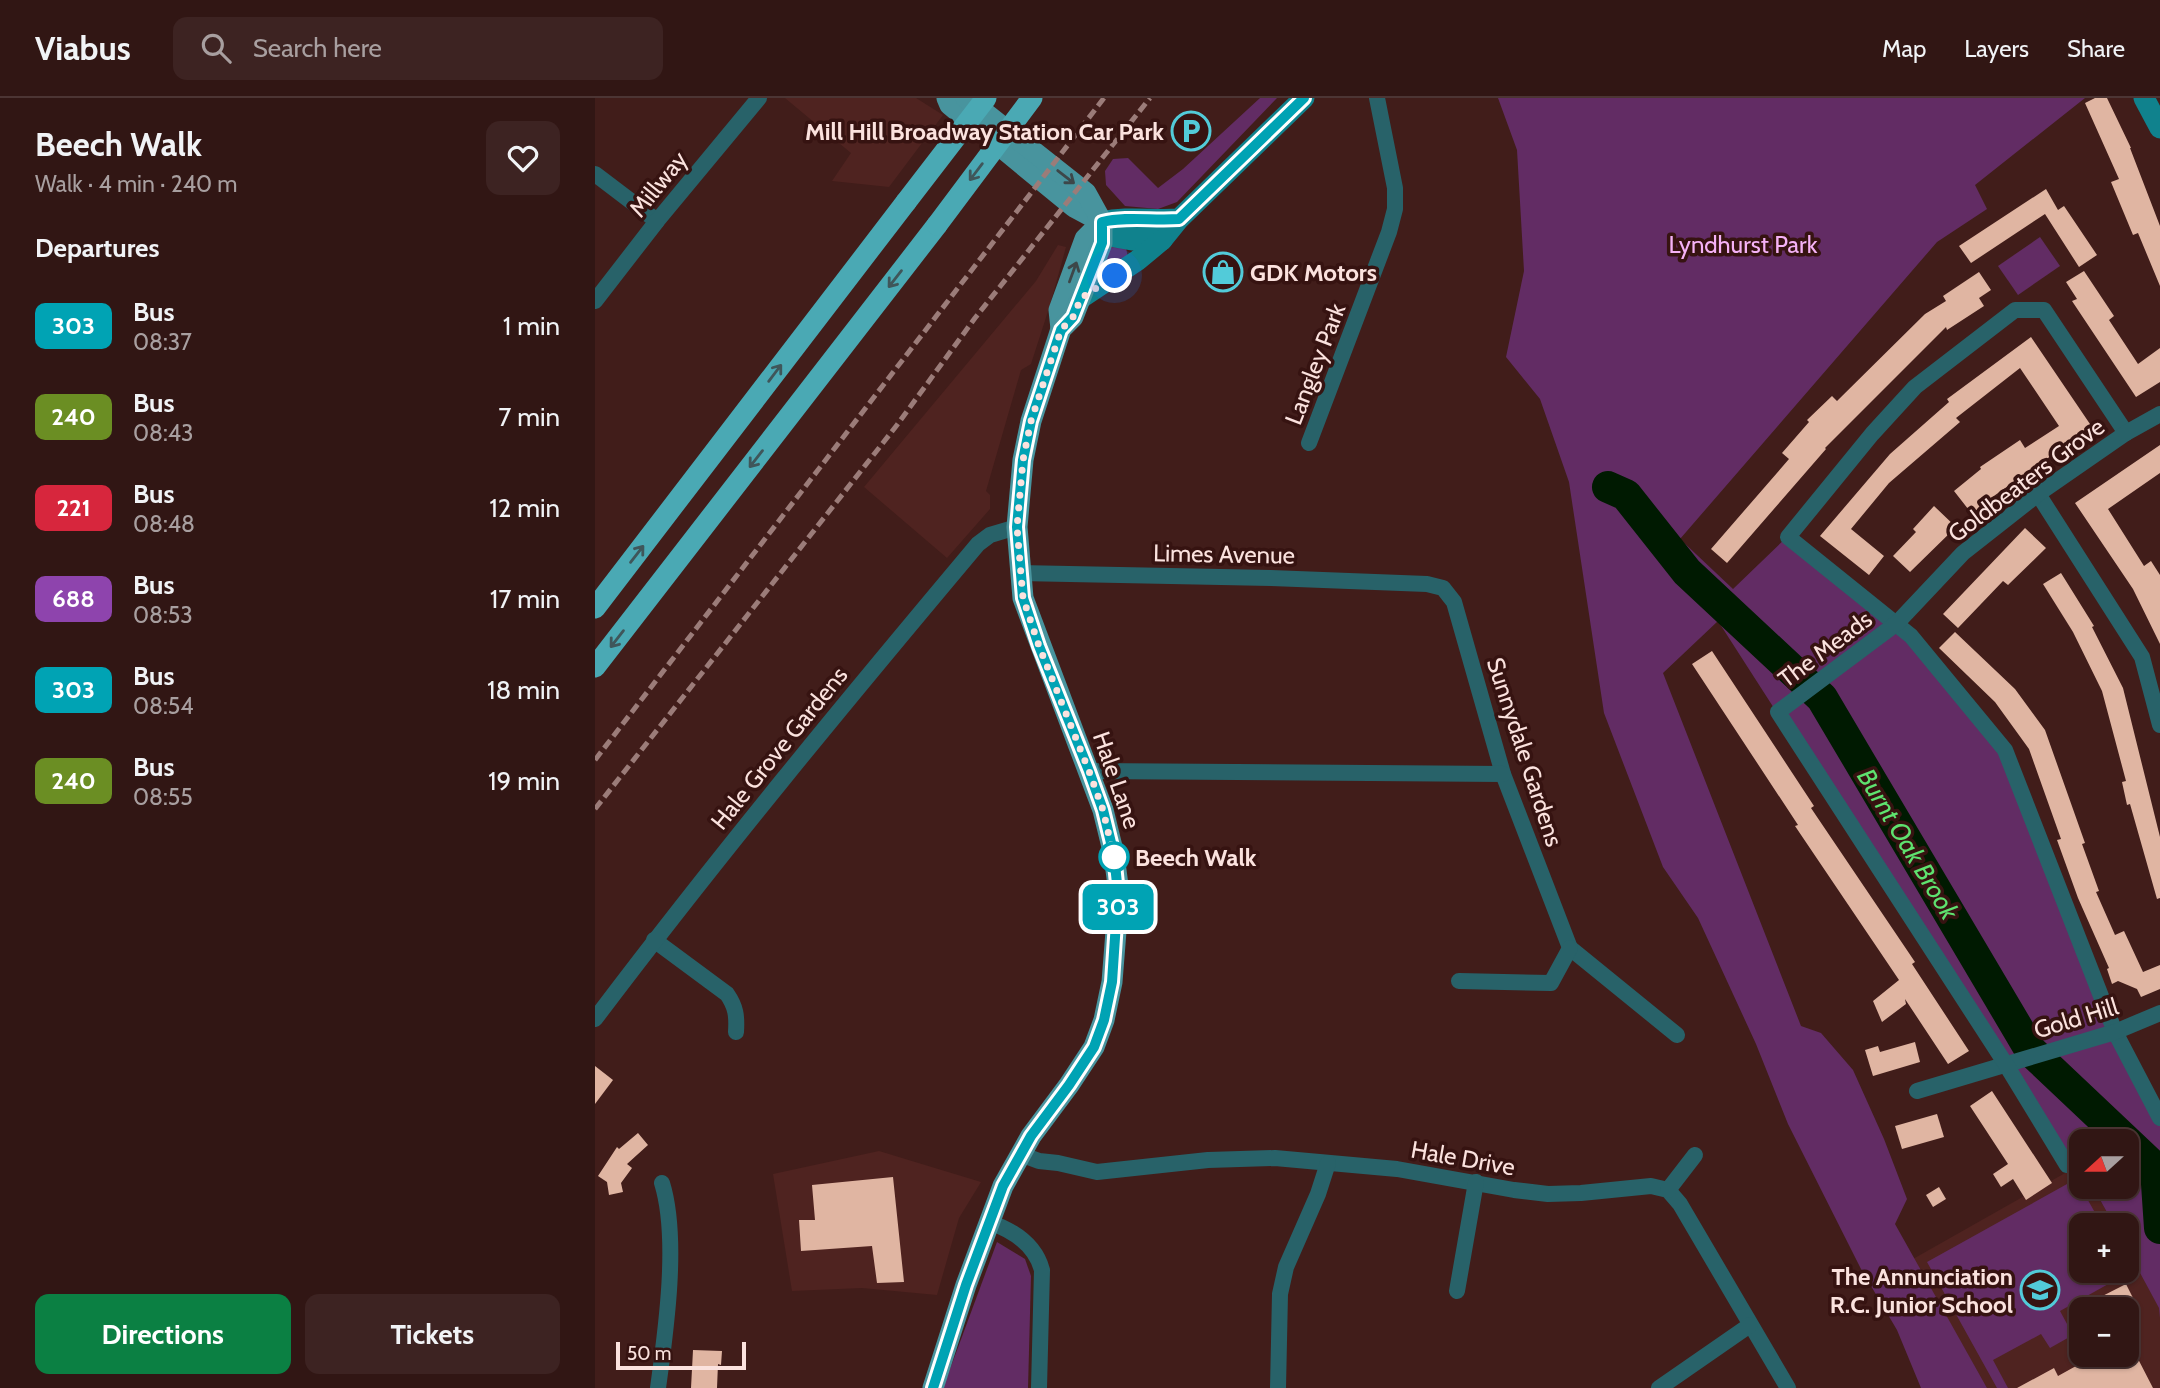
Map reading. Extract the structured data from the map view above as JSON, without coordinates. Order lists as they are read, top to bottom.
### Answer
{
  "streets": {
    "main road": ["Hale Lane"],
    "street": [
      "Millway",
      "Langley Park",
      "Goldbeaters Grove",
      "Limes Avenue",
      "The Meads",
      "Hale Grove Gardens",
      "Sunnydale Gardens",
      "Gold Hill",
      "Hale Drive"
    ]
  },
  "crossings": [
    ["Goldbeaters Grove", "The Meads"],
    ["Limes Avenue", "Sunnydale Gardens"],
    ["Limes Avenue", "Hale Lane"],
    ["The Meads", "Gold Hill"],
    ["Hale Grove Gardens", "Hale Lane"],
    ["Hale Lane", "Hale Drive"]
  ],
  "water": ["Burnt Oak Brook"],
  "parks": ["Lyndhurst Park"],
  "places": {
    "parking": ["Mill Hill Broadway Station Car Park"],
    "shop": ["GDK Motors"],
    "other": ["Beech Walk"],
    "school or university": ["The Annunciation R.C. Junior School"]
  },
  "lines": ["bus line 303"],
  "scale_bar": "50 m",
  "north": "left",
  "page": {
    "header": "Viabus",
    "search": "Search here",
    "nav": ["Map", "Layers", "Share"],
    "heading": [
      ["Beech Walk", "Walk · 4 min · 240 m"],
      "Departures"
    ],
    "on_map": "303",
    "list": [
      {
        "mark": "303",
        "name": "Bus",
        "note": "08:37",
        "value": "1 min"
      },
      {
        "mark": "240",
        "name": "Bus",
        "note": "08:43",
        "value": "7 min"
      },
      {
        "mark": "221",
        "name": "Bus",
        "note": "08:48",
        "value": "12 min"
      },
      {
        "mark": "688",
        "name": "Bus",
        "note": "08:53",
        "value": "17 min"
      },
      {
        "mark": "303",
        "name": "Bus",
        "note": "08:54",
        "value": "18 min"
      },
      {
        "mark": "240",
        "name": "Bus",
        "note": "08:55",
        "value": "19 min"
      }
    ],
    "map_buttons": ["+", "−"],
    "buttons": ["Directions", "Tickets"],
    "scale": "50 m"
  }
}
